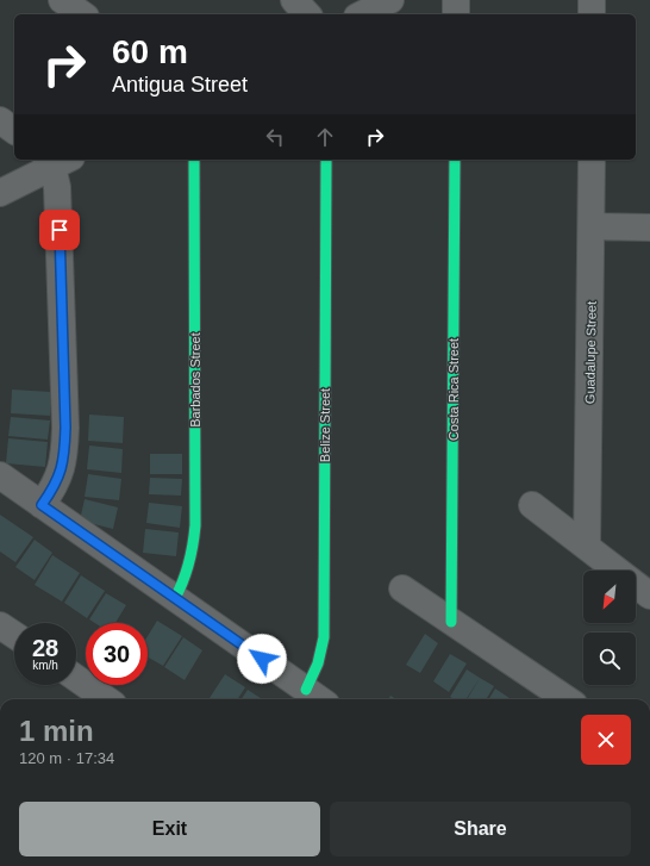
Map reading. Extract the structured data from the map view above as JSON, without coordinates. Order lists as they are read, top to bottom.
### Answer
{
  "streets": {
    "street": [
      "Guadalupe Street",
      "Barbados Street",
      "Costa Rica Street",
      "Belize Street"
    ]
  },
  "north": "bottom left",
  "page": {
    "turn": ["60 m", "Antigua Street"],
    "speed": "28 km/h",
    "limit": "30",
    "heading": ["1 min", "120 m · 17:34"],
    "buttons": ["Exit", "Share"]
  }
}
